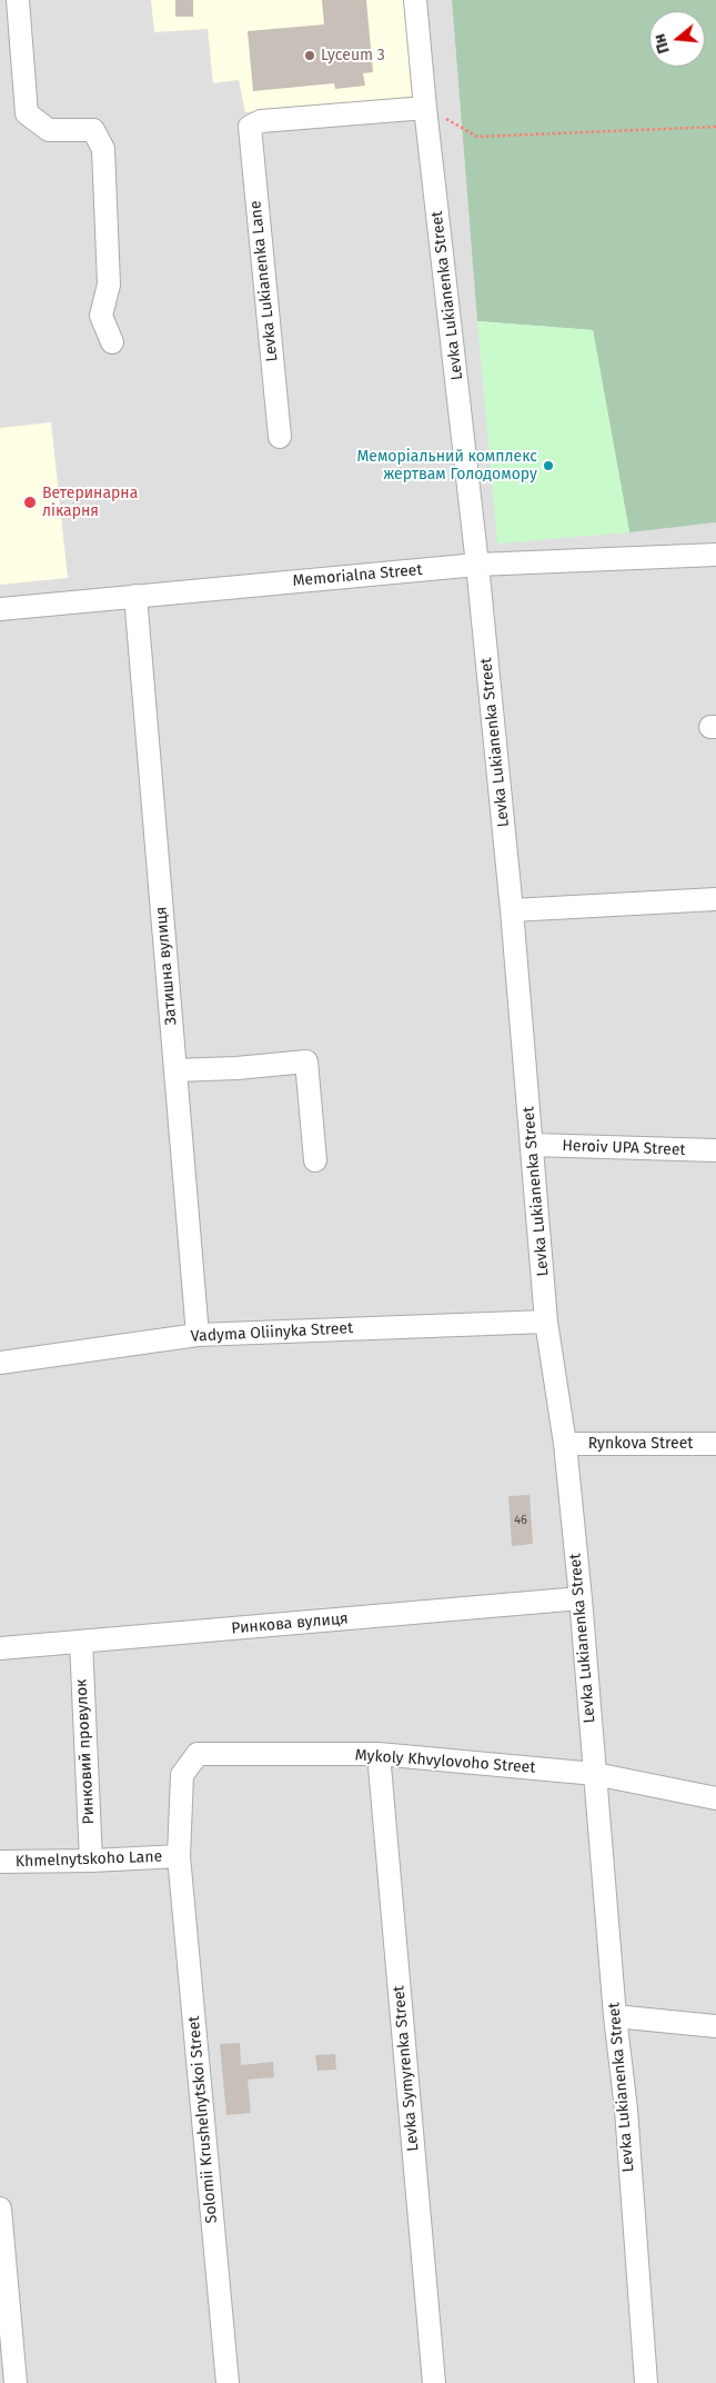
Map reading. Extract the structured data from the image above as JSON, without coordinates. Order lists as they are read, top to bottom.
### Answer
{
  "streets": {
    "street": [
      "Levka Lukianenka Lane",
      "Levka Lukianenka Street",
      "Memorialna Street",
      "Затишна вулиця",
      "Heroiv UPA Street",
      "Vadyma Oliinyka Street",
      "Rynkova Street",
      "Ринкова вулиця",
      "Ринковий провулок",
      "Mykoly Khvylovoho Street",
      "Khmelnytskoho Lane",
      "Levka Symyrenka Street",
      "Solomii Krushelnytskoi Street"
    ]
  },
  "crossings": [
    ["Levka Lukianenka Lane", "Levka Lukianenka Street"],
    ["Levka Lukianenka Street", "Memorialna Street"],
    ["Levka Lukianenka Street", "Heroiv UPA Street"],
    ["Levka Lukianenka Street", "Vadyma Oliinyka Street"],
    ["Levka Lukianenka Street", "Rynkova Street"],
    ["Levka Lukianenka Street", "Ринкова вулиця"],
    ["Levka Lukianenka Street", "Mykoly Khvylovoho Street"],
    ["Memorialna Street", "Затишна вулиця"],
    ["Затишна вулиця", "Vadyma Oliinyka Street"],
    ["Ринкова вулиця", "Ринковий провулок"],
    ["Ринковий провулок", "Khmelnytskoho Lane"],
    ["Mykoly Khvylovoho Street", "Levka Symyrenka Street"],
    ["Mykoly Khvylovoho Street", "Solomii Krushelnytskoi Street"],
    ["Khmelnytskoho Lane", "Solomii Krushelnytskoi Street"]
  ],
  "places": ["Lyceum 3", "Меморіальний комплекс жертвам Голодомору", "Ветеринарна лікарня"],
  "house_numbers": ["46"],
  "north": "left"
}
